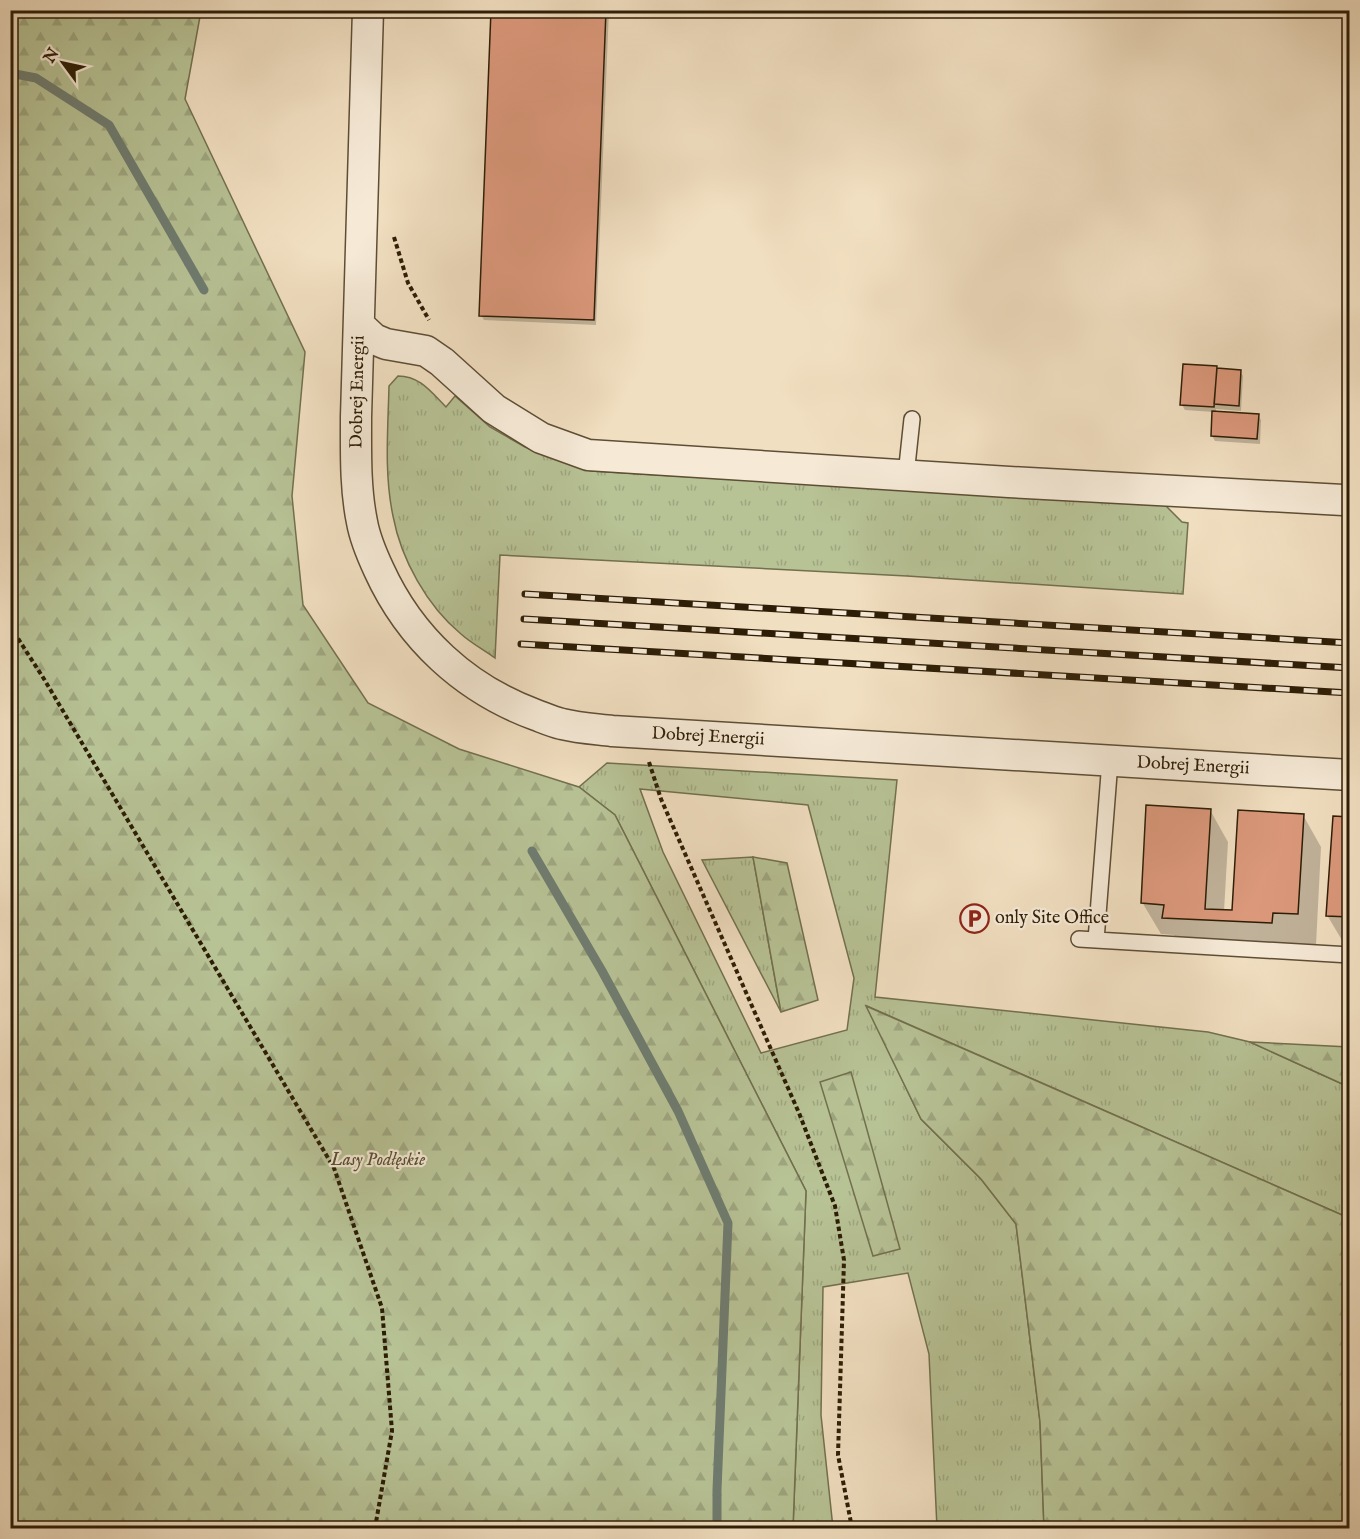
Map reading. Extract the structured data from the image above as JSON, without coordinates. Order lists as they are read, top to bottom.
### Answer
{
  "streets": {
    "street": ["Dobrej Energii"]
  },
  "parks": ["Lasy Podłęskie"],
  "places": {
    "parking": ["only Site Office"]
  },
  "north": "top left"
}
